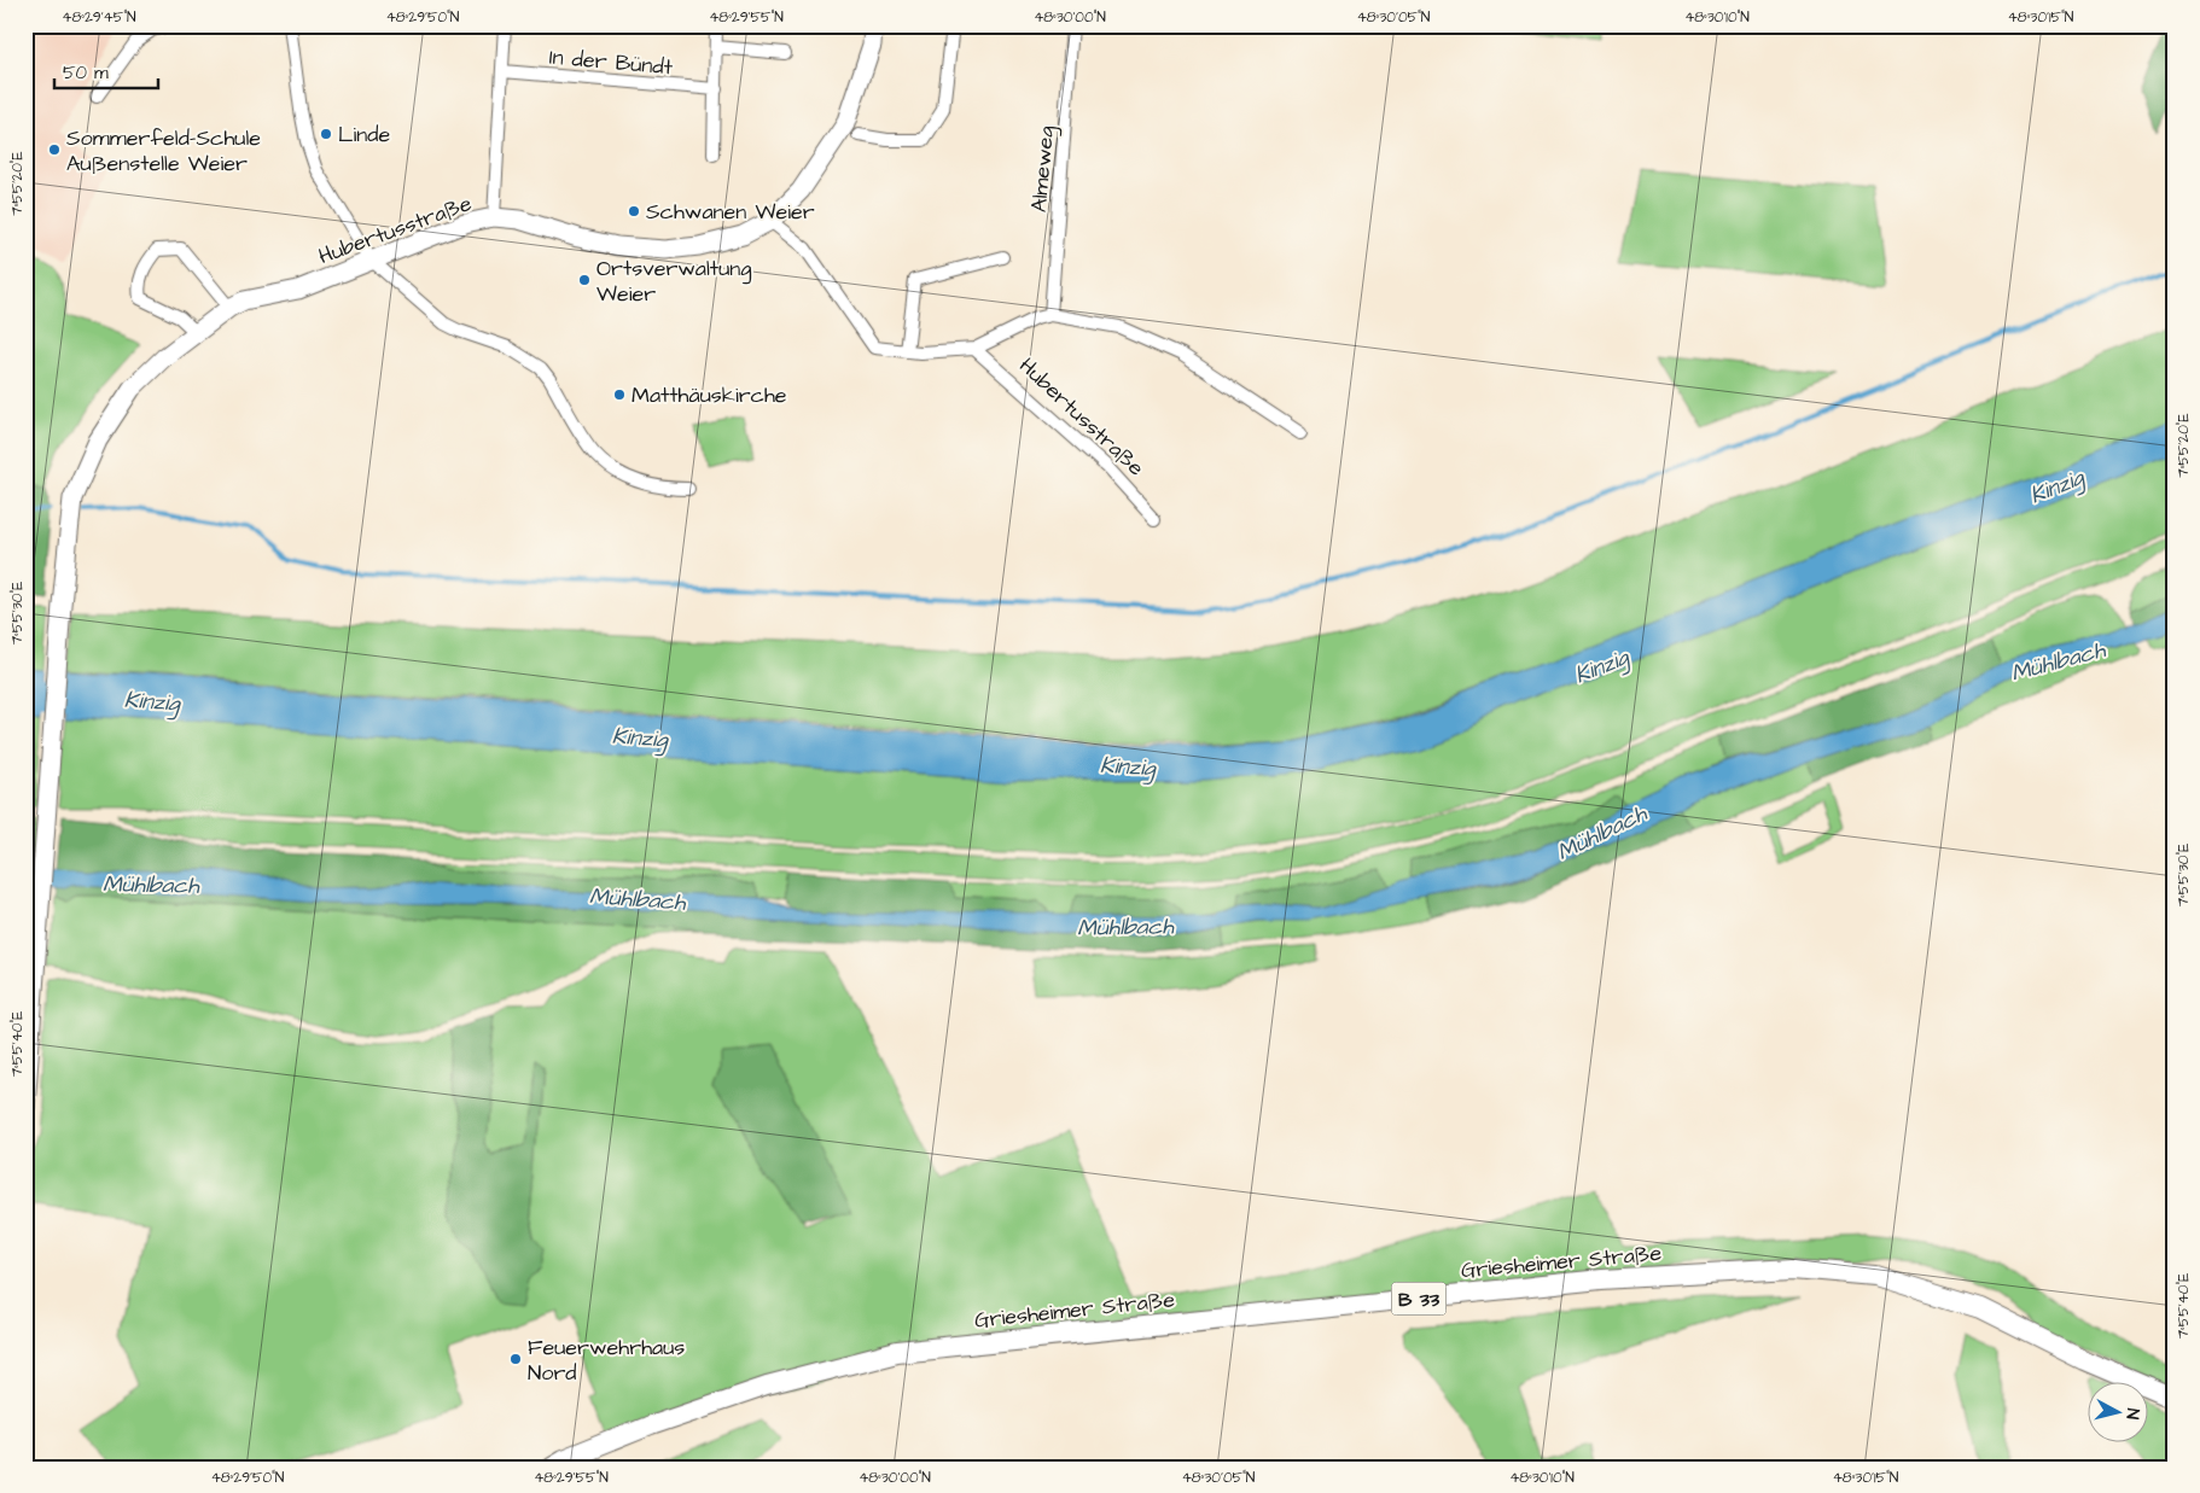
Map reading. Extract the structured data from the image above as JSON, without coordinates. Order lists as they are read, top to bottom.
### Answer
{
  "streets": {
    "main road": ["Griesheimer Straße", "B 33"],
    "street": ["In der Bündt", "Almeweg", "Hubertusstraße"]
  },
  "crossings": [
    ["Almeweg", "Hubertusstraße"]
  ],
  "water": ["Kinzig", "Mühlbach"],
  "places": [
    "Linde",
    "Sommerfeld-Schule Außenstelle Weier",
    "Schwanen Weier",
    "Ortsverwaltung Weier",
    "Matthäuskirche",
    "Feuerwehrhaus Nord"
  ],
  "scale_bar": "50 m",
  "north": "right",
  "coordinates": [
    "48°29'45\"N",
    "48°29'50\"N",
    "48°29'55\"N",
    "48°30'00\"N",
    "48°30'05\"N",
    "48°30'10\"N",
    "48°30'15\"N",
    "7°55'20\"E",
    "7°55'30\"E",
    "7°55'40\"E"
  ]
}
